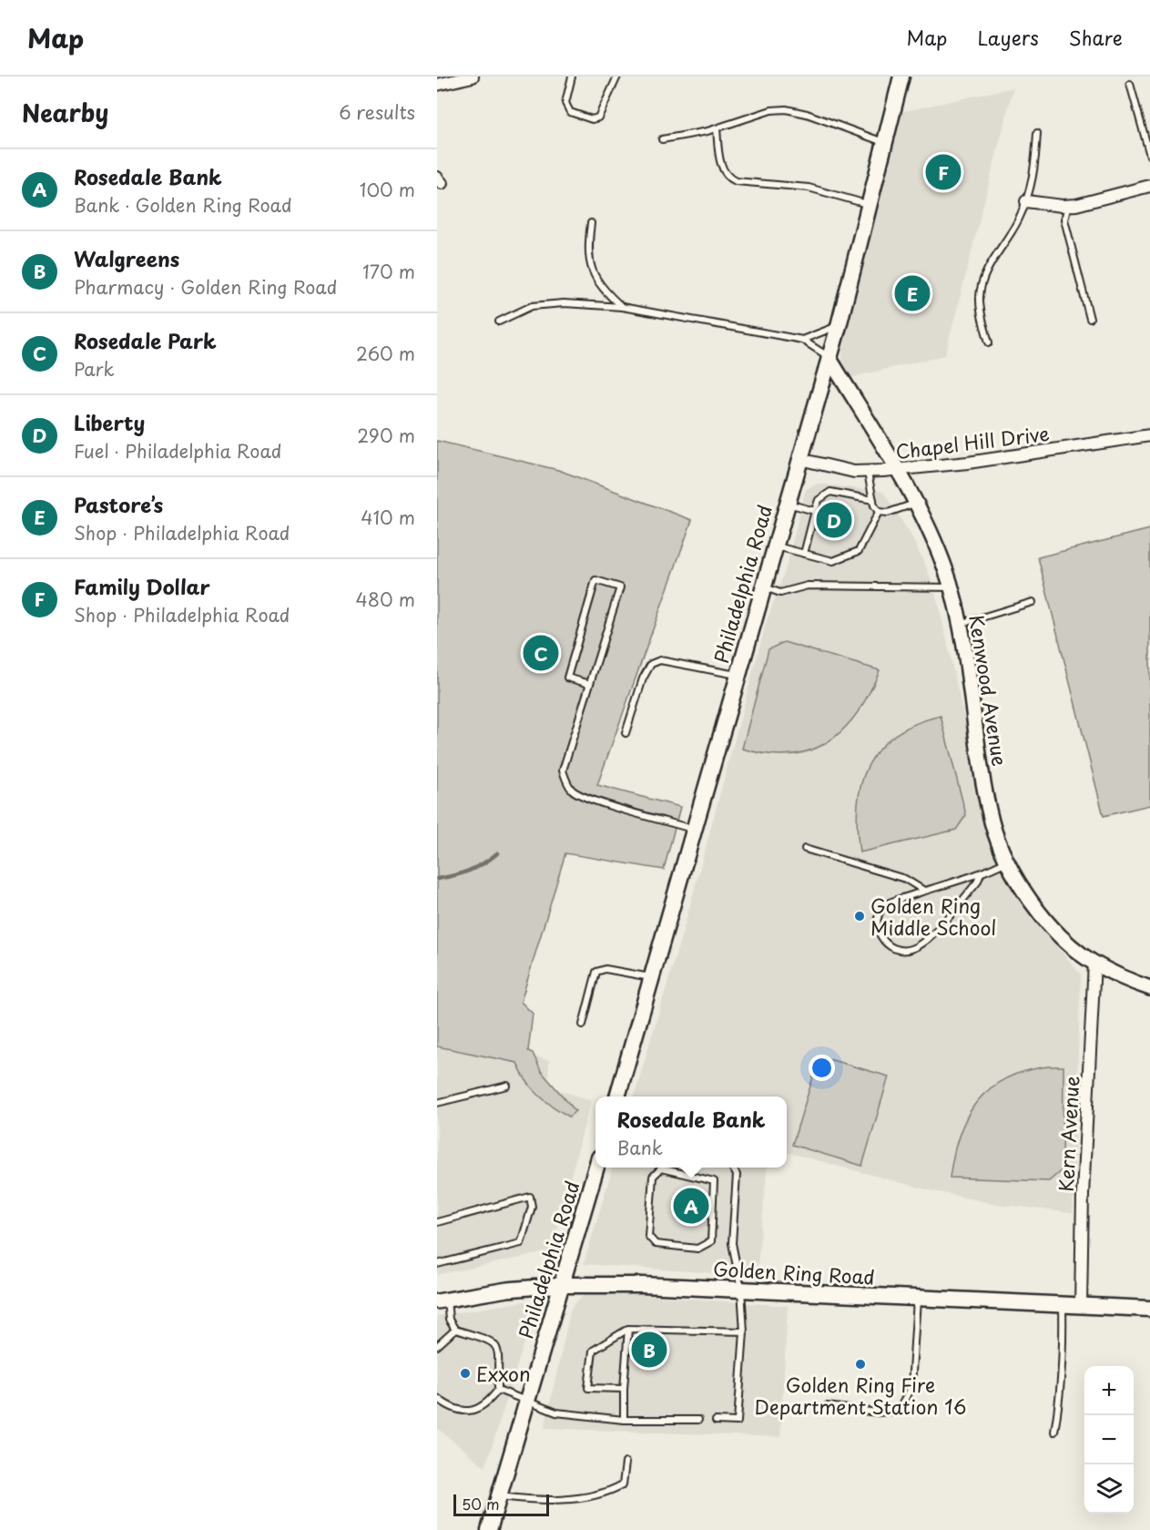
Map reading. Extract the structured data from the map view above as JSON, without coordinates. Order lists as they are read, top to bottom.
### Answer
{
  "streets": {
    "main road": ["Philadelphia Road", "Golden Ring Road"],
    "street": ["Chapel Hill Drive", "Kenwood Avenue", "Kern Avenue"]
  },
  "crossings": [
    ["Chapel Hill Drive", "Philadelphia Road"],
    ["Chapel Hill Drive", "Kenwood Avenue"],
    ["Philadelphia Road", "Kenwood Avenue"],
    ["Philadelphia Road", "Golden Ring Road"],
    ["Kenwood Avenue", "Kern Avenue"],
    ["Kern Avenue", "Golden Ring Road"]
  ],
  "places": ["Golden Ring Middle School", "Golden Ring Fire Department Station 16", "Exxon"],
  "scale_bar": "50 m",
  "page": {
    "header": "Map",
    "nav": ["Map", "Layers", "Share"],
    "heading": ["Nearby", "6 results"],
    "list": [
      {
        "mark": "A",
        "name": "Rosedale Bank",
        "note": "Bank · Golden Ring Road",
        "value": "100 m"
      },
      {
        "mark": "B",
        "name": "Walgreens",
        "note": "Pharmacy · Golden Ring Road",
        "value": "170 m"
      },
      {
        "mark": "C",
        "name": "Rosedale Park",
        "note": "Park",
        "value": "260 m"
      },
      {
        "mark": "D",
        "name": "Liberty",
        "note": "Fuel · Philadelphia Road",
        "value": "290 m"
      },
      {
        "mark": "E",
        "name": "Pastore’s",
        "note": "Shop · Philadelphia Road",
        "value": "410 m"
      },
      {
        "mark": "F",
        "name": "Family Dollar",
        "note": "Shop · Philadelphia Road",
        "value": "480 m"
      }
    ],
    "pins": [
      "F",
      "E",
      "D",
      "C",
      "A",
      "B"
    ],
    "popup": ["Rosedale Bank", "Bank"],
    "map_buttons": ["+", "−"],
    "scale": "50 m"
  }
}
